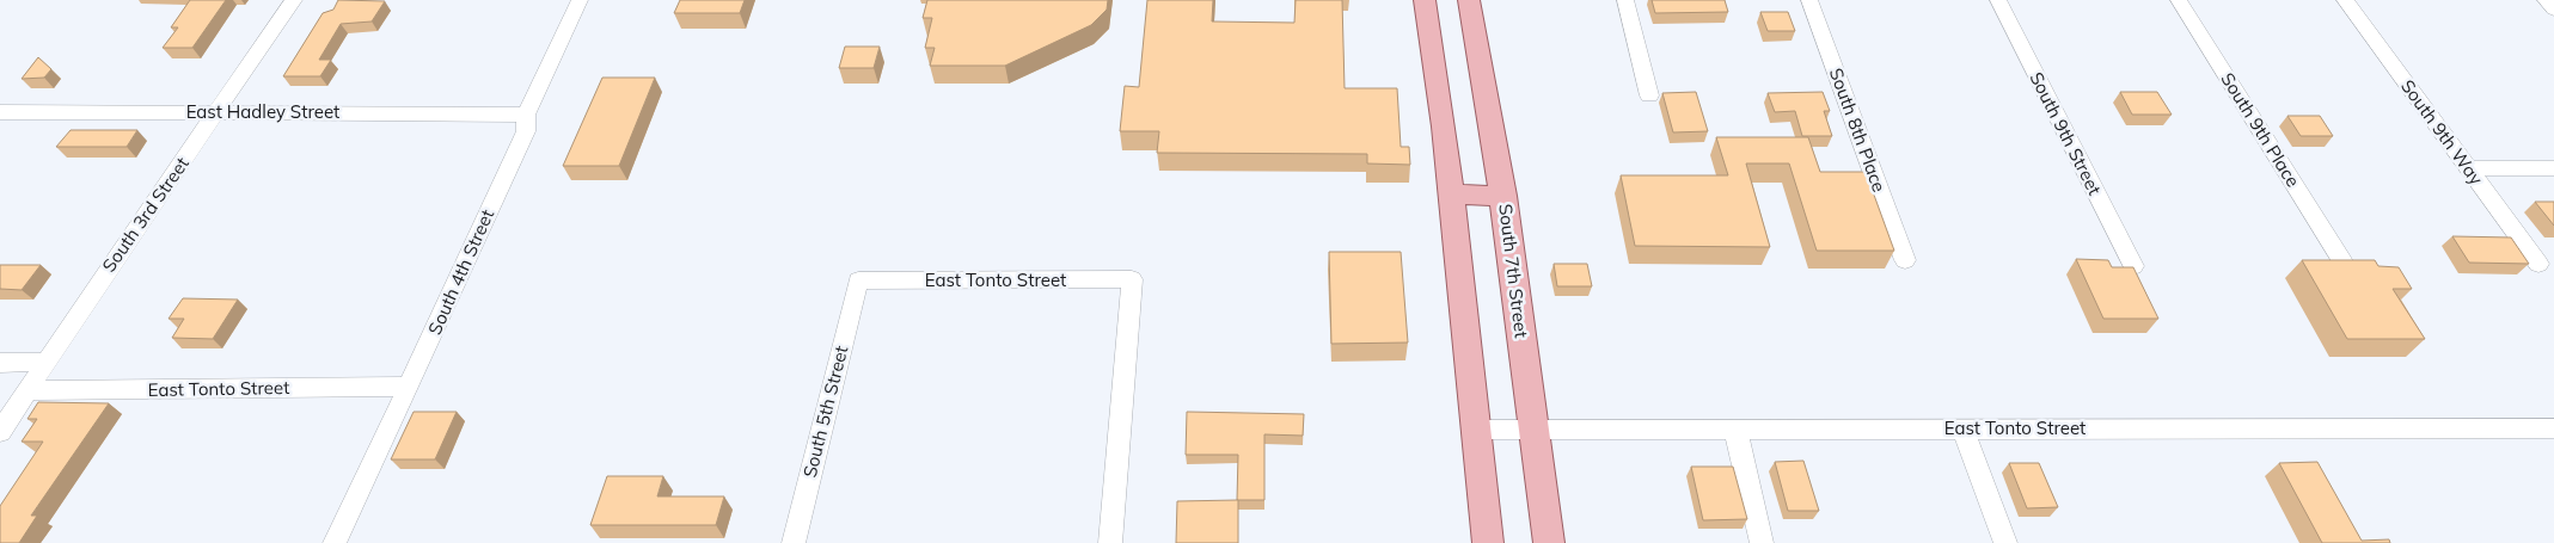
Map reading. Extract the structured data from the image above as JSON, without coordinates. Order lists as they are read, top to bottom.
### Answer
{
  "streets": {
    "main road": ["South 7th Street"],
    "street": [
      "East Hadley Street",
      "South 8th Place",
      "South 9th Place",
      "South 9th Way",
      "South 9th Street",
      "South 3rd Street",
      "South 4th Street",
      "East Tonto Street",
      "South 5th Street"
    ]
  },
  "crossings": [
    ["East Hadley Street", "South 3rd Street"],
    ["East Hadley Street", "South 4th Street"],
    ["South 3rd Street", "East Tonto Street"],
    ["South 7th Street", "East Tonto Street"],
    ["South 4th Street", "East Tonto Street"],
    ["East Tonto Street", "South 5th Street"]
  ]
}
